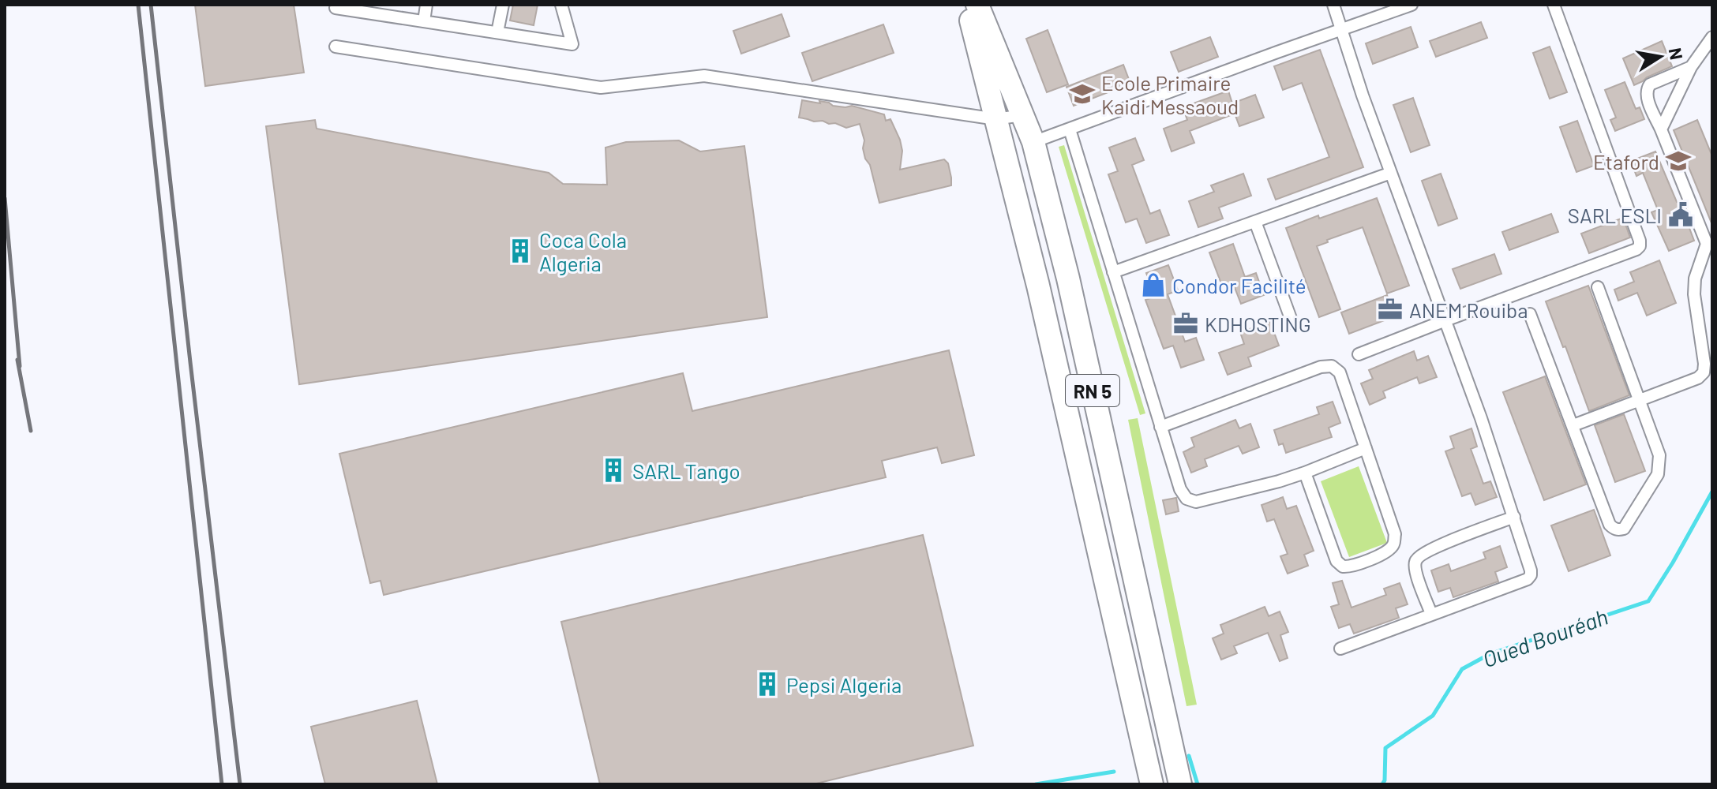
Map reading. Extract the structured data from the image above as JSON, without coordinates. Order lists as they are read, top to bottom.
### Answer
{
  "streets": {
    "highway": ["RN 5"]
  },
  "water": ["Oued Bouréah"],
  "places": {
    "school or university": ["Ecole Primaire Kaidi Messaoud", "Etaford"],
    "public building": ["SARL ESLI"],
    "building": ["Coca Cola Algeria", "SARL Tango", "Pepsi Algeria"],
    "shop": ["Condor Facilité"],
    "office": ["ANEM Rouiba", "KDHOSTING"]
  },
  "north": "right"
}
